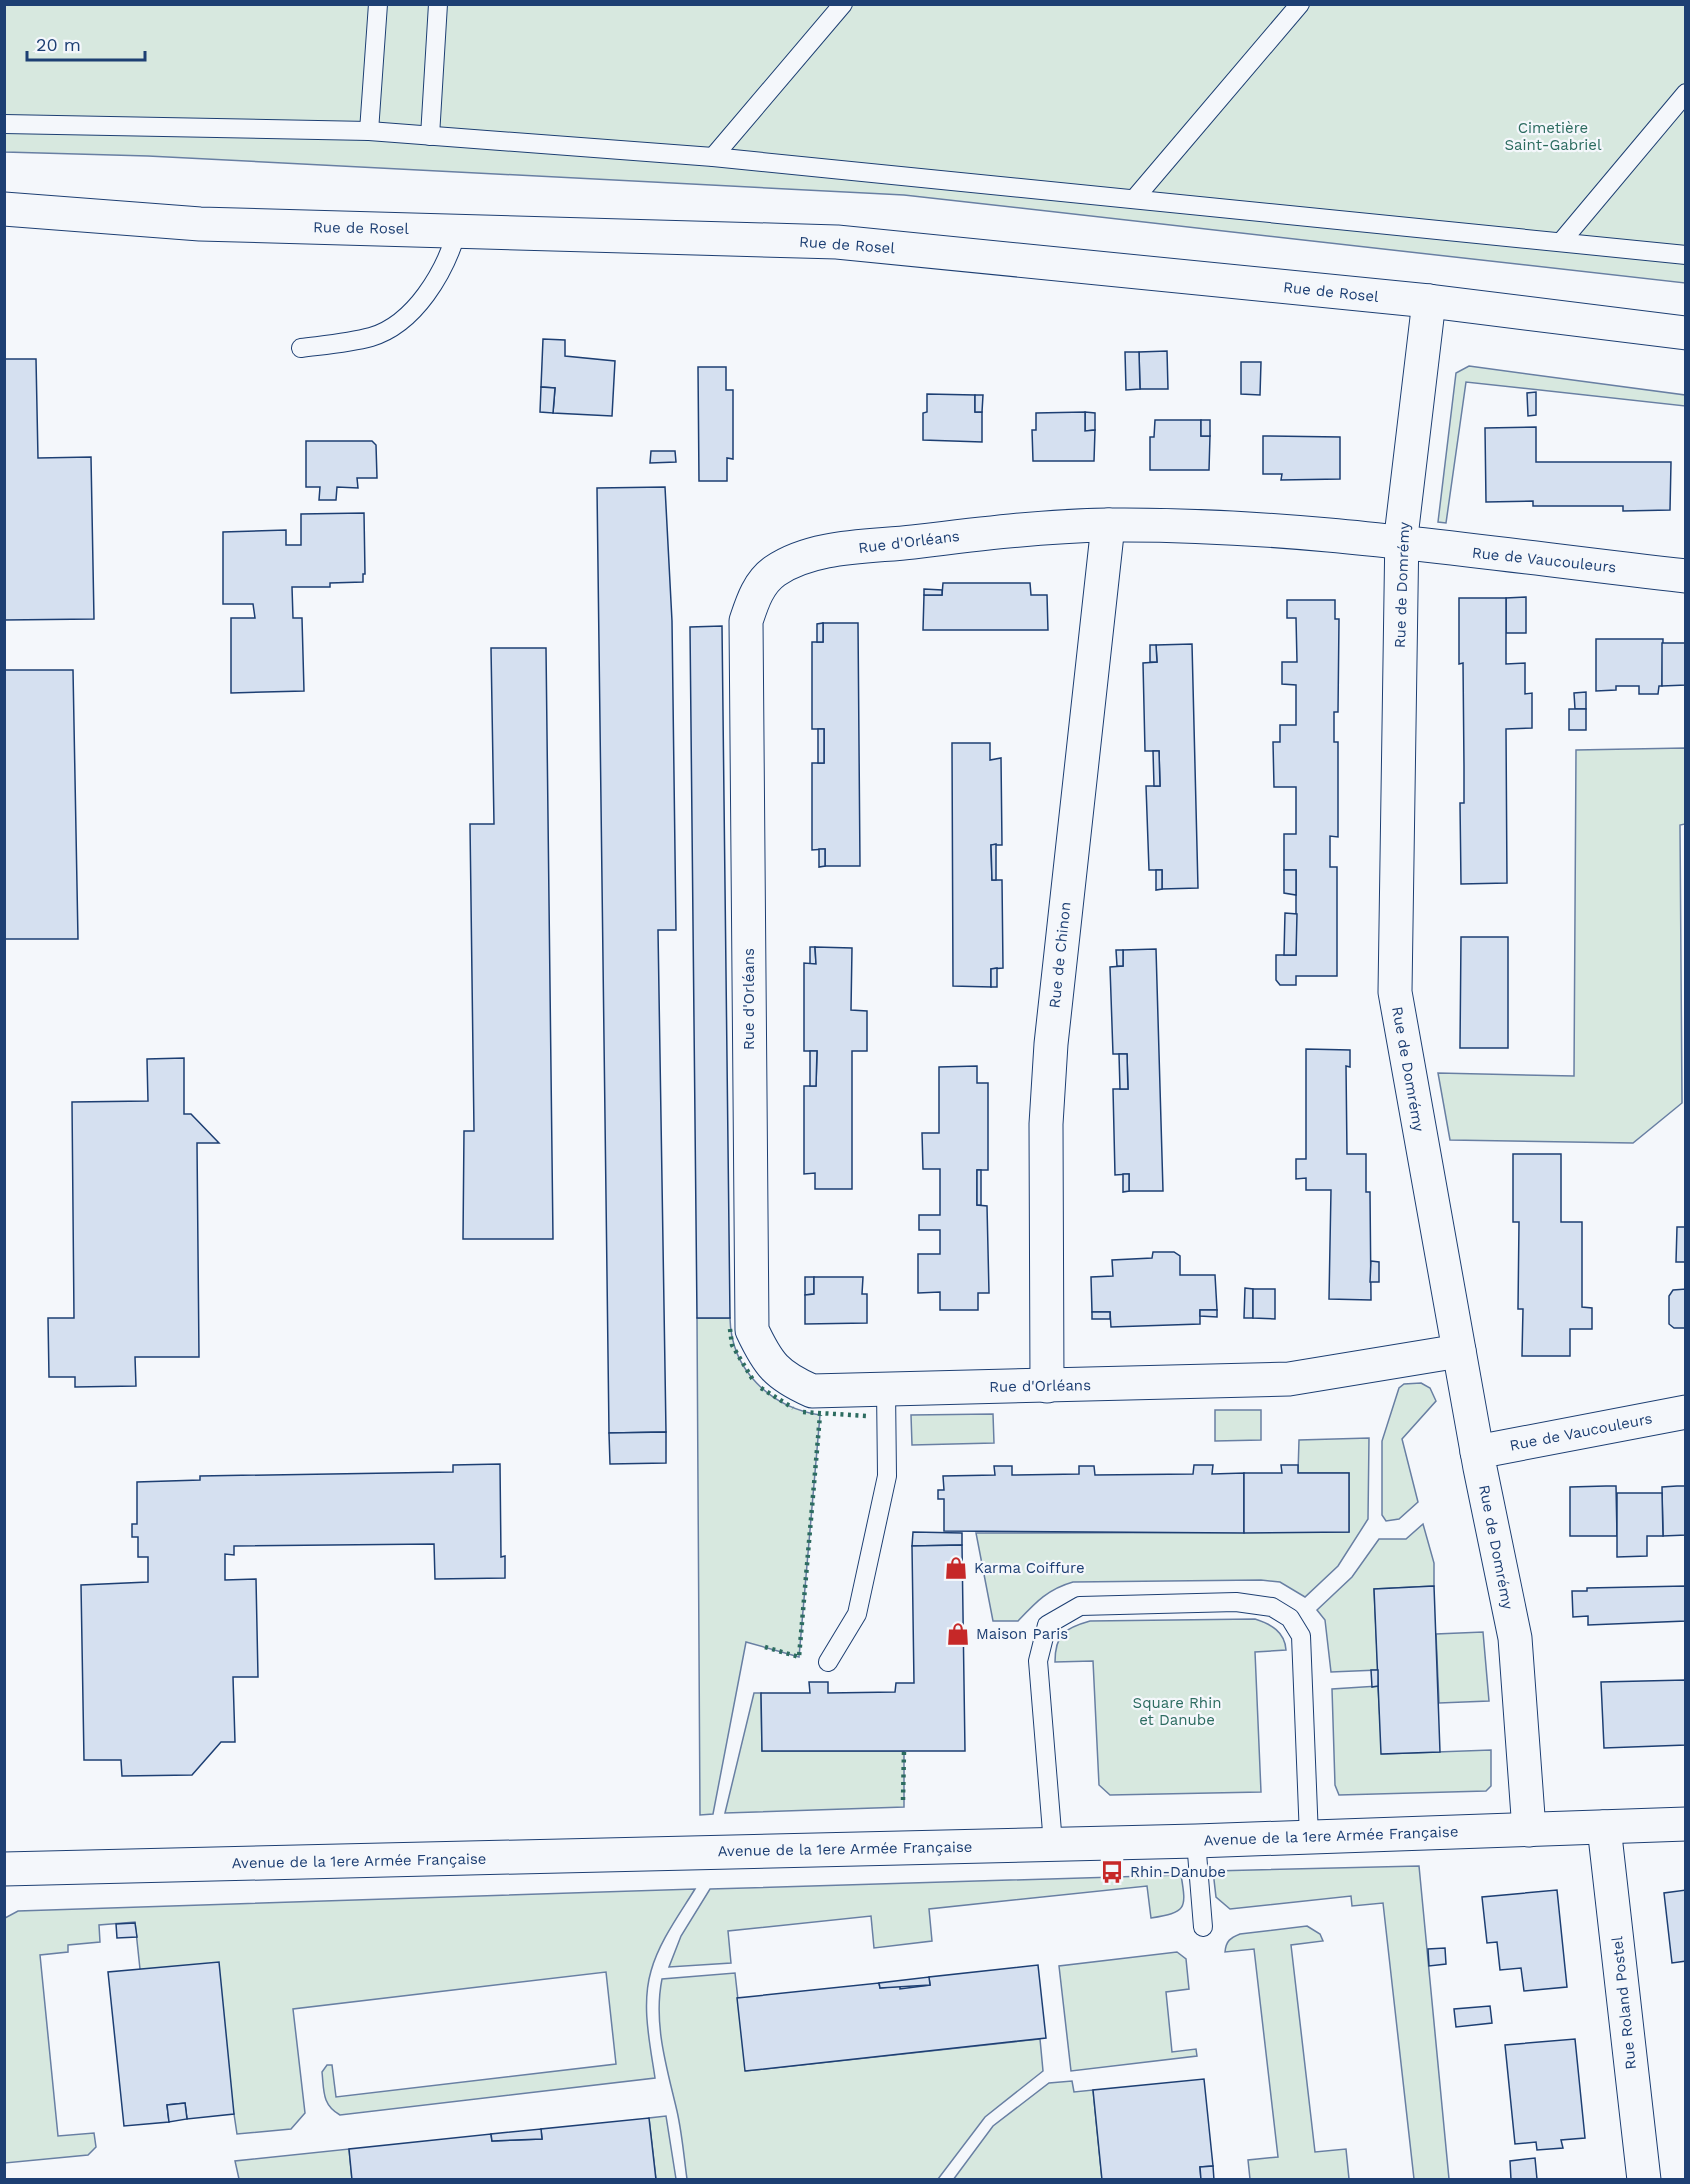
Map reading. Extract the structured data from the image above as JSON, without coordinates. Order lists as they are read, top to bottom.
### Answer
{
  "streets": {
    "street": [
      "Rue de Rosel",
      "Rue d'Orléans",
      "Rue de Vaucouleurs",
      "Rue de Domrémy",
      "Rue de Chinon",
      "Avenue de la 1ere Armée Française",
      "Rue Roland Postel"
    ]
  },
  "crossings": [
    ["Rue de Rosel", "Rue de Domrémy"],
    ["Rue d'Orléans", "Rue de Vaucouleurs"],
    ["Rue d'Orléans", "Rue de Domrémy"],
    ["Rue d'Orléans", "Rue de Chinon"],
    ["Rue de Vaucouleurs", "Rue de Domrémy"],
    ["Rue de Domrémy", "Avenue de la 1ere Armée Française"],
    ["Avenue de la 1ere Armée Française", "Rue Roland Postel"]
  ],
  "parks": ["Cimetière Saint-Gabriel", "Square Rhin et Danube"],
  "places": {
    "shop": ["Karma Coiffure", "Maison Paris"],
    "bus stop": ["Rhin-Danube"]
  },
  "scale_bar": "20 m"
}
